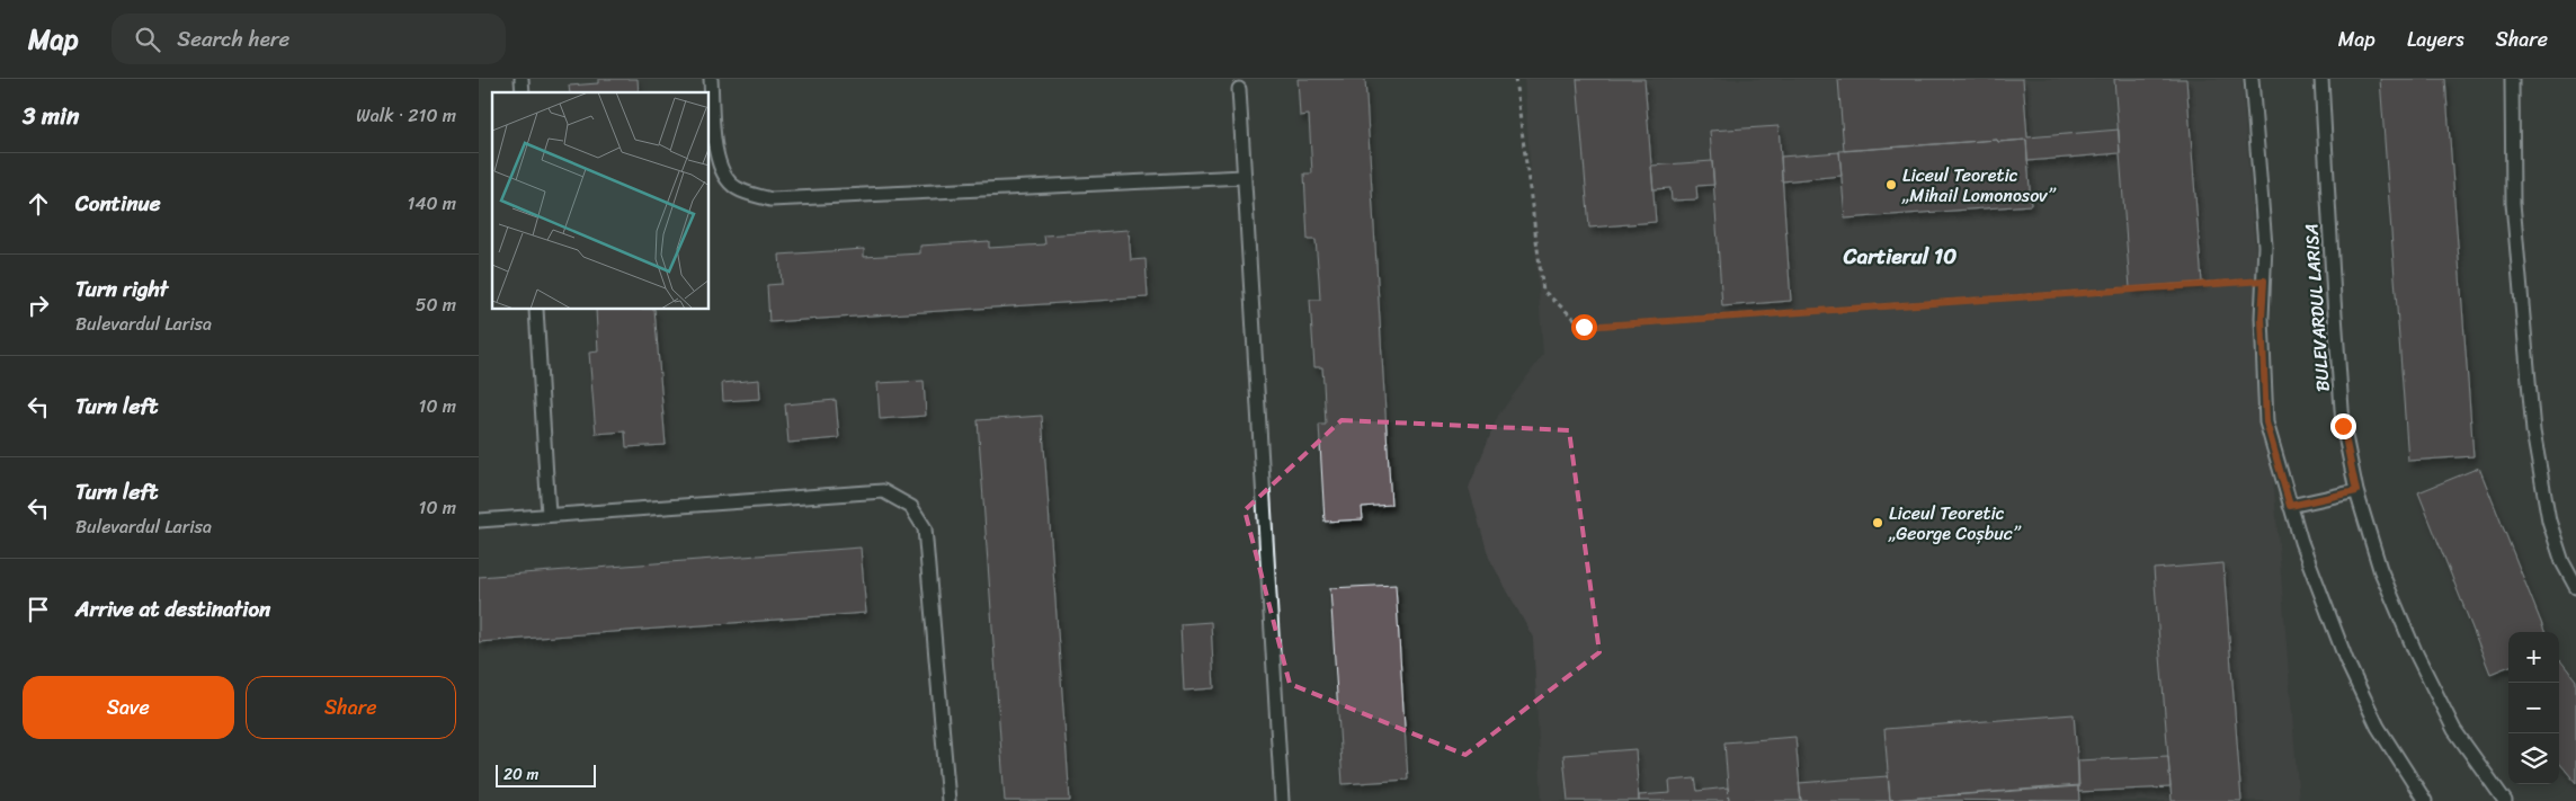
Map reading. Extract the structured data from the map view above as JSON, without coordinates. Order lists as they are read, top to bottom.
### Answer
{
  "streets": {
    "lane": ["BULEVARDUL LARISA"]
  },
  "districts": ["Cartierul 10"],
  "places": ["Liceul Teoretic „Mihail Lomonosov”", "Liceul Teoretic „George Coșbuc”"],
  "scale_bar": "20 m",
  "page": {
    "header": "Map",
    "search": "Search here",
    "nav": ["Map", "Layers", "Share"],
    "heading": ["3 min", "Walk · 210 m"],
    "list": [
      ["Continue", "140 m"],
      ["Turn right", "Bulevardul Larisa", "50 m"],
      ["Turn left", "10 m"],
      ["Turn left", "Bulevardul Larisa", "10 m"],
      "Arrive at destination"
    ],
    "map_buttons": ["+", "−"],
    "buttons": ["Save", "Share"],
    "scale": "20 m"
  }
}
